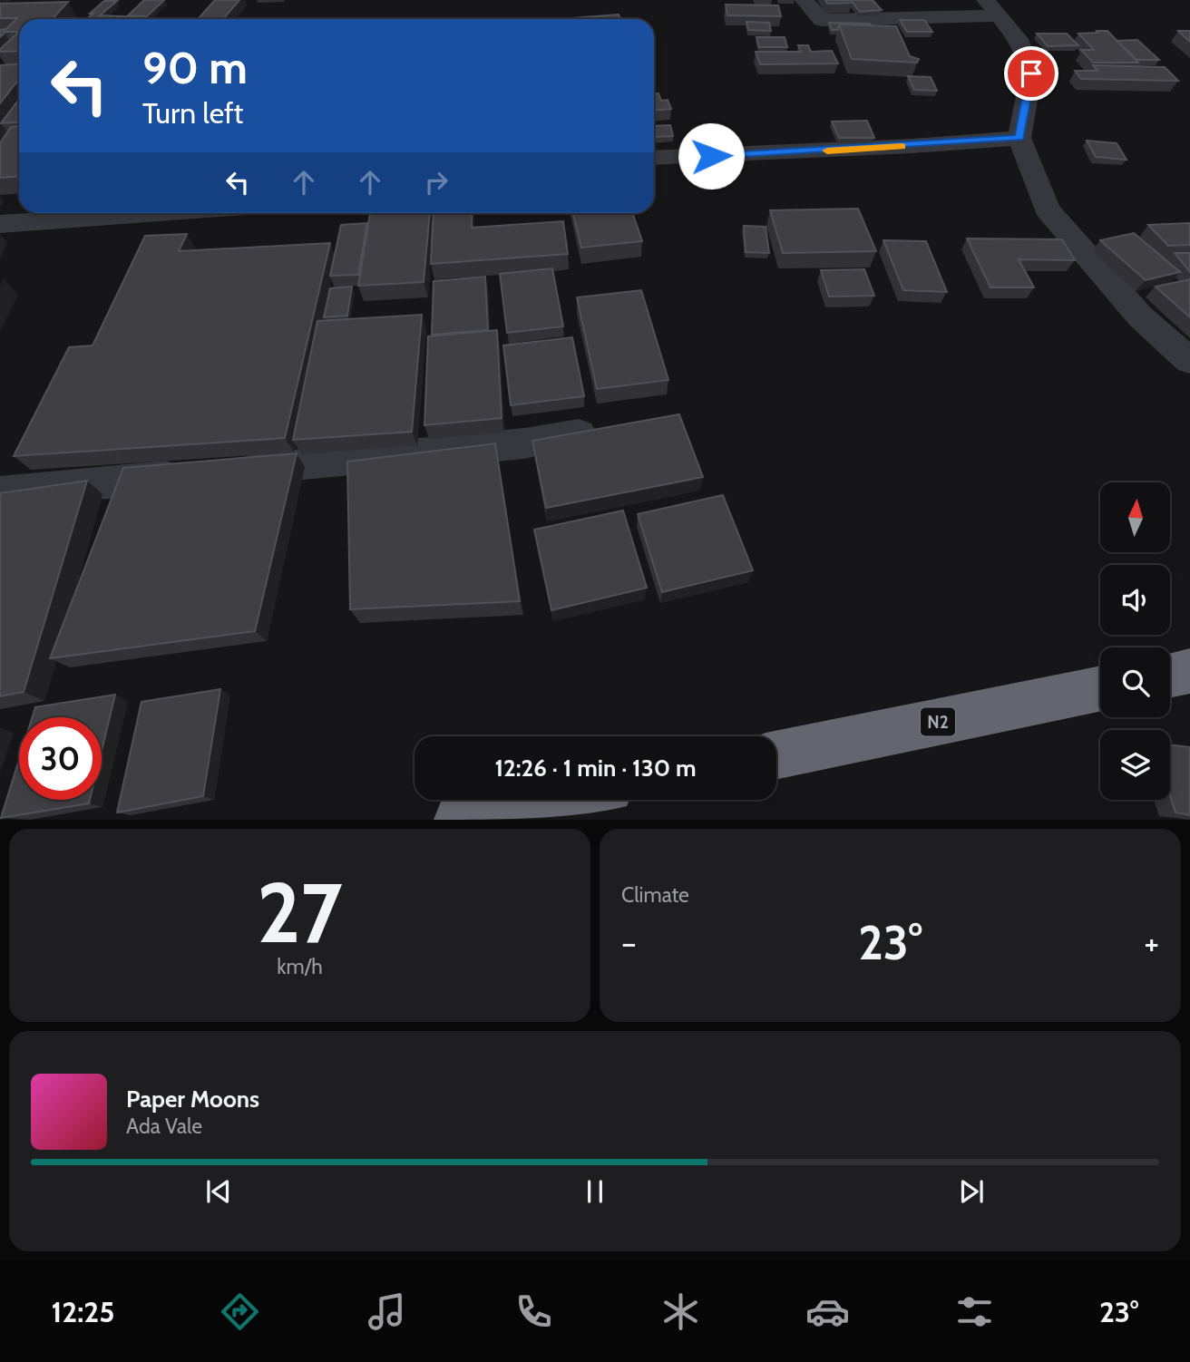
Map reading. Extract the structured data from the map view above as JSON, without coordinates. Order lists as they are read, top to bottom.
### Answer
{
  "streets": {
    "highway": ["N2"]
  },
  "north": "top",
  "page": {
    "turn": ["90 m", "Turn left"],
    "limit": "30",
    "trip": "12:26 · 1 min · 130 m",
    "tile": [
      ["27", "km/h"],
      "Climate"
    ],
    "heat": ["−", "23°", "+"],
    "song": ["Paper Moons", "Ada Vale"],
    "tabs": ["12:25", "23°"]
  }
}
